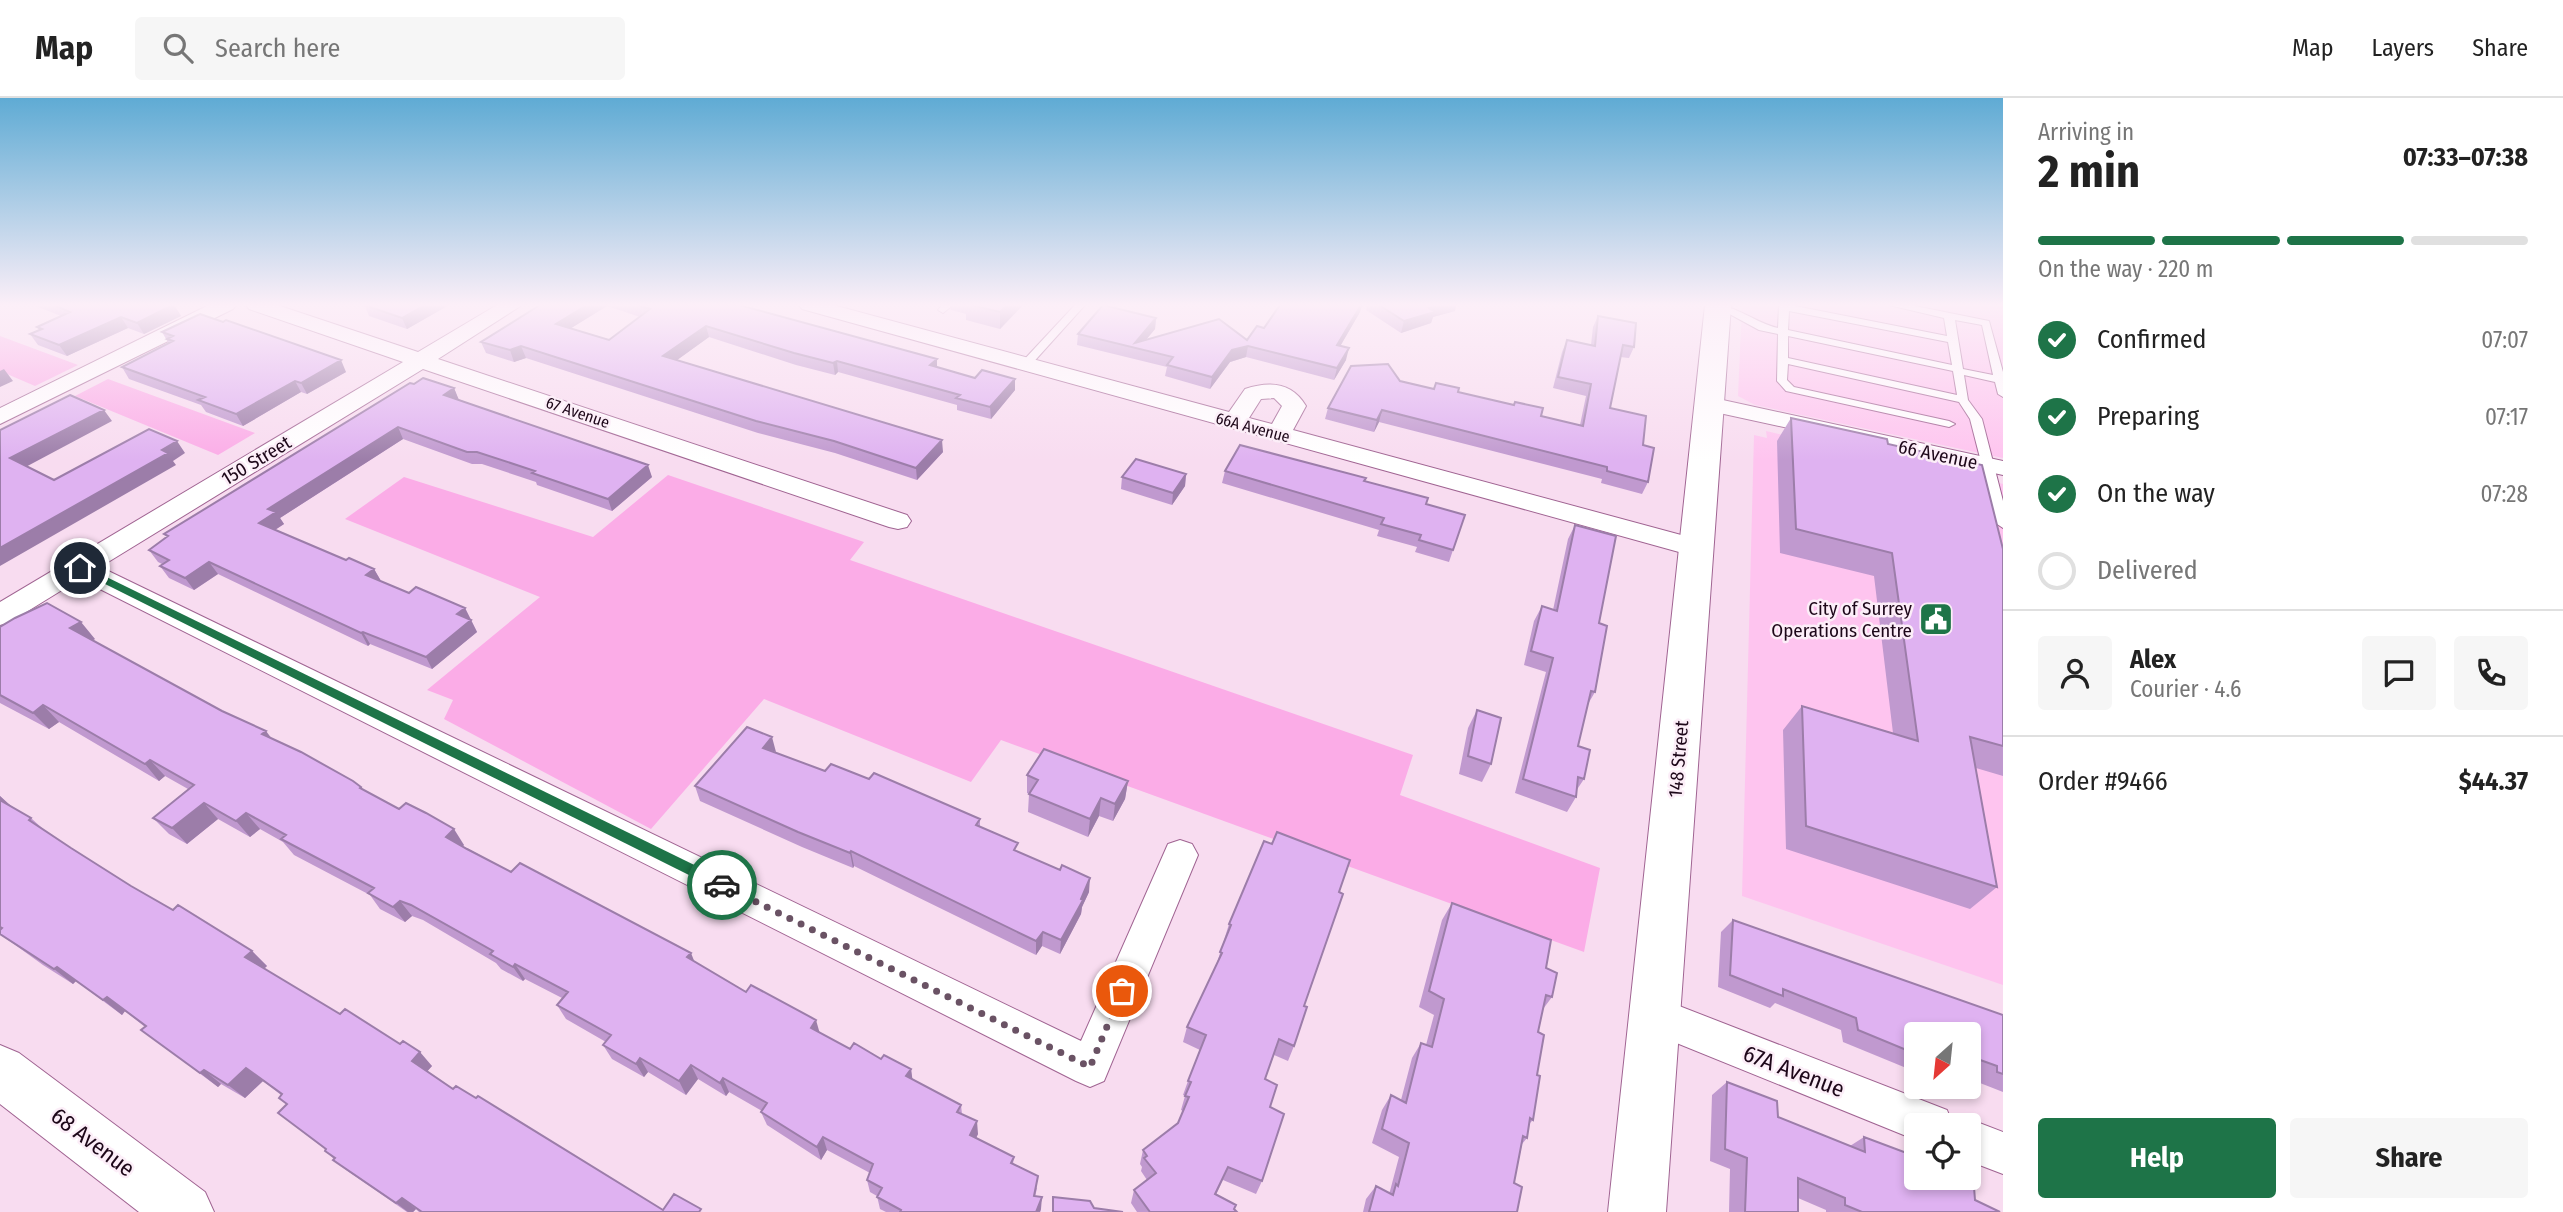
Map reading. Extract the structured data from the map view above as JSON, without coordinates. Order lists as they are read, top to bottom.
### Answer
{
  "streets": {
    "street": [
      "67 Avenue",
      "66A Avenue",
      "66 Avenue",
      "150 Street",
      "148 Street",
      "67A Avenue",
      "68 Avenue"
    ]
  },
  "crossings": [
    ["67 Avenue", "150 Street"],
    ["66A Avenue", "148 Street"],
    ["66 Avenue", "148 Street"],
    ["148 Street", "67A Avenue"]
  ],
  "places": {
    "public building": ["City of Surrey Operations Centre"]
  },
  "north": "bottom left",
  "page": {
    "header": "Map",
    "search": "Search here",
    "nav": ["Map", "Layers", "Share"],
    "heading": ["2 min", "Arriving in", "07:33–07:38"],
    "panel": [
      "Alex",
      "Courier · 4.6",
      "Order #9466",
      "$44.37"
    ],
    "bar": "On the way · 220 m",
    "list": [
      ["Confirmed", "07:07"],
      ["Preparing", "07:17"],
      ["On the way", "07:28"],
      "Delivered"
    ],
    "buttons": ["Help", "Share"]
  }
}
